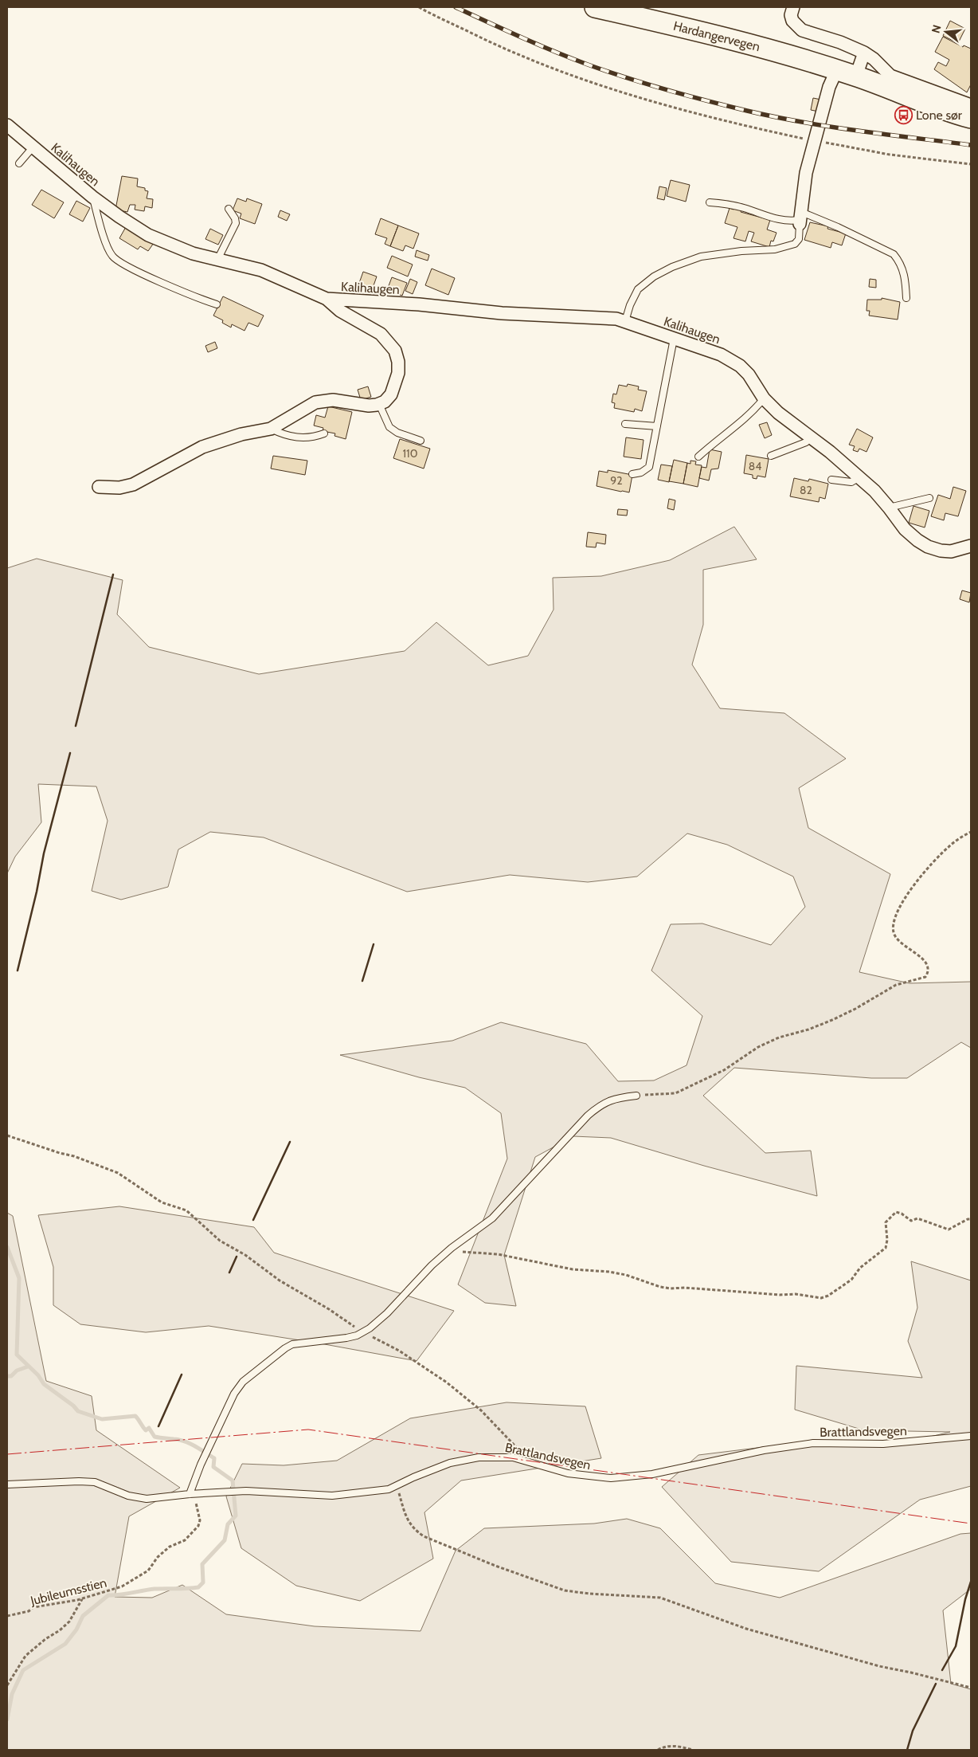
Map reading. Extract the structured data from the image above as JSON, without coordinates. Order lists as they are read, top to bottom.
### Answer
{
  "streets": {
    "main road": ["Hardangervegen"],
    "street": ["Kalihaugen"],
    "lane": ["Brattlandsvegen"],
    "path": ["Jubileumsstien"]
  },
  "crossings": [
    ["Brattlandsvegen", "Jubileumsstien"]
  ],
  "places": {
    "bus stop": ["Lone sør"]
  },
  "house_numbers": [
    "110",
    "84",
    "92",
    "82"
  ],
  "north": "left"
}
